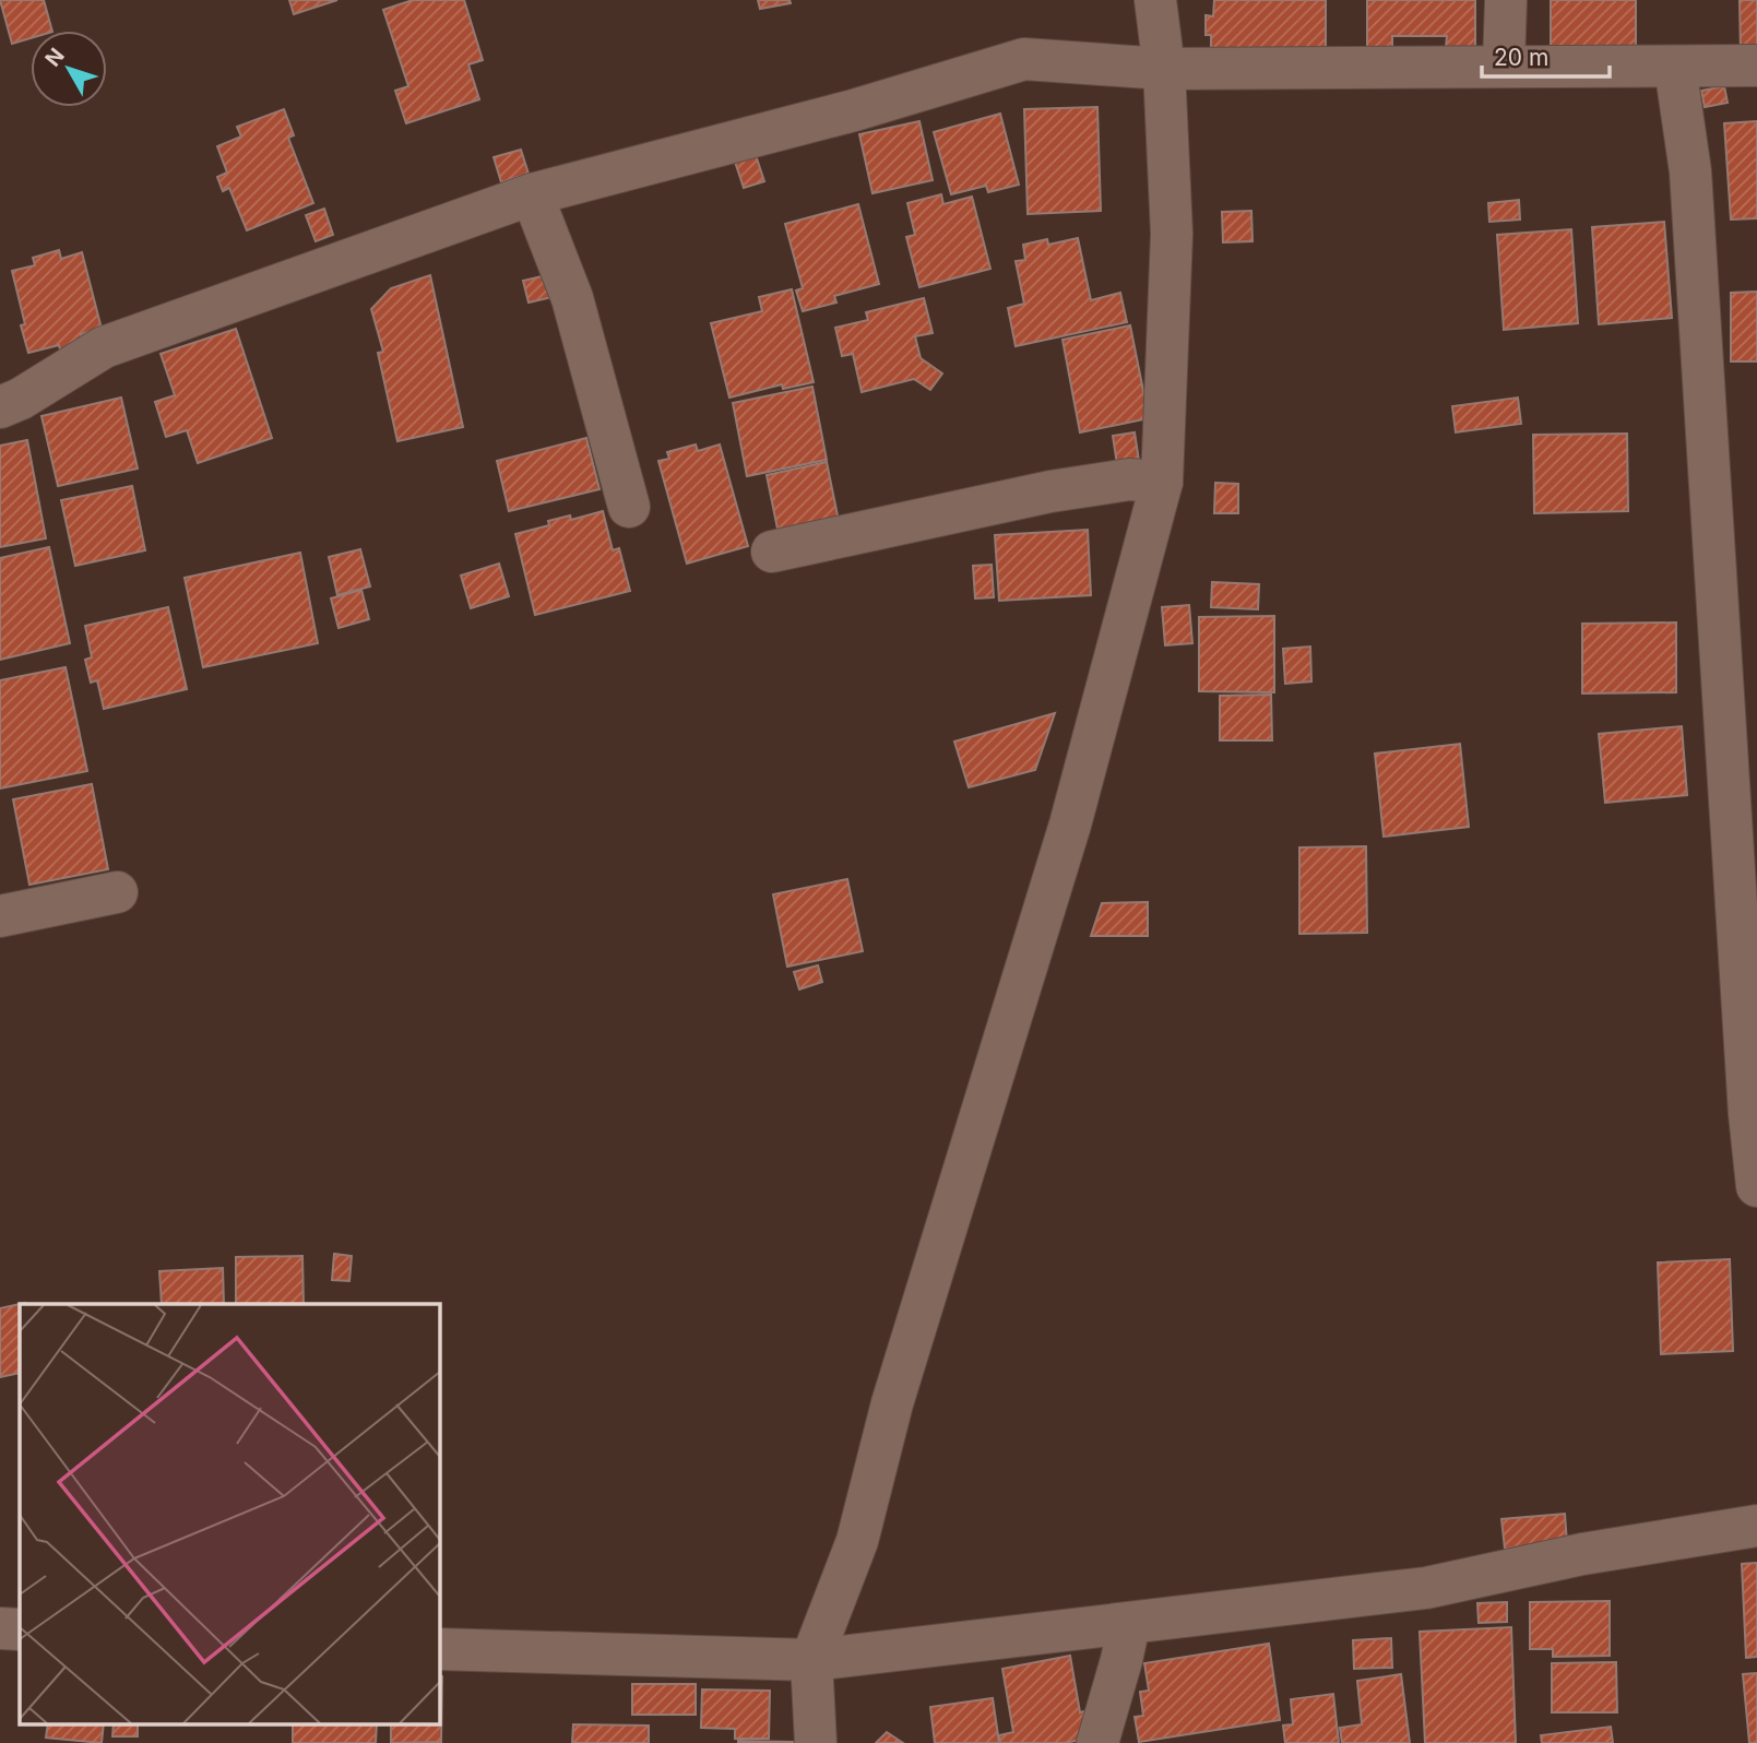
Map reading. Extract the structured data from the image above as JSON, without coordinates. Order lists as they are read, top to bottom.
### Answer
{
  "scale_bar": "20 m",
  "north": "top left"
}
